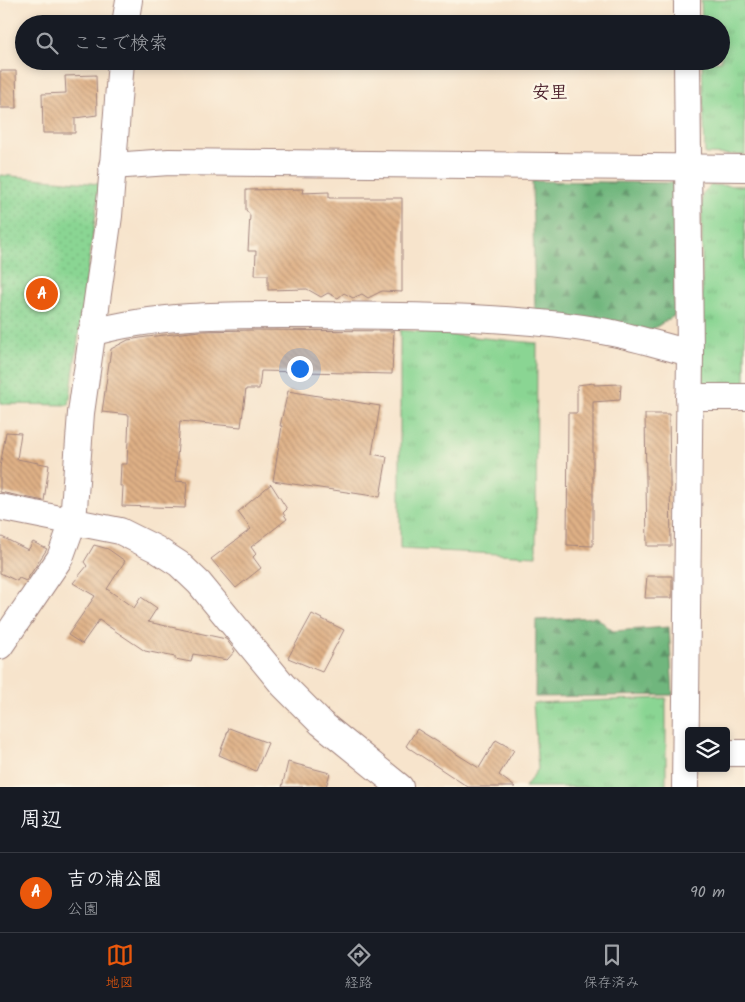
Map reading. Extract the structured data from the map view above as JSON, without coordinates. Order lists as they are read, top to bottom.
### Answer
{
  "districts": ["安里"],
  "page": {
    "search": "ここで検索",
    "pins": "A",
    "heading": "周辺",
    "list": [
      {
        "mark": "A",
        "name": "吉の浦公園",
        "note": "公園",
        "value": "90 m"
      }
    ],
    "nav": ["地図", "経路", "保存済み"]
  }
}
